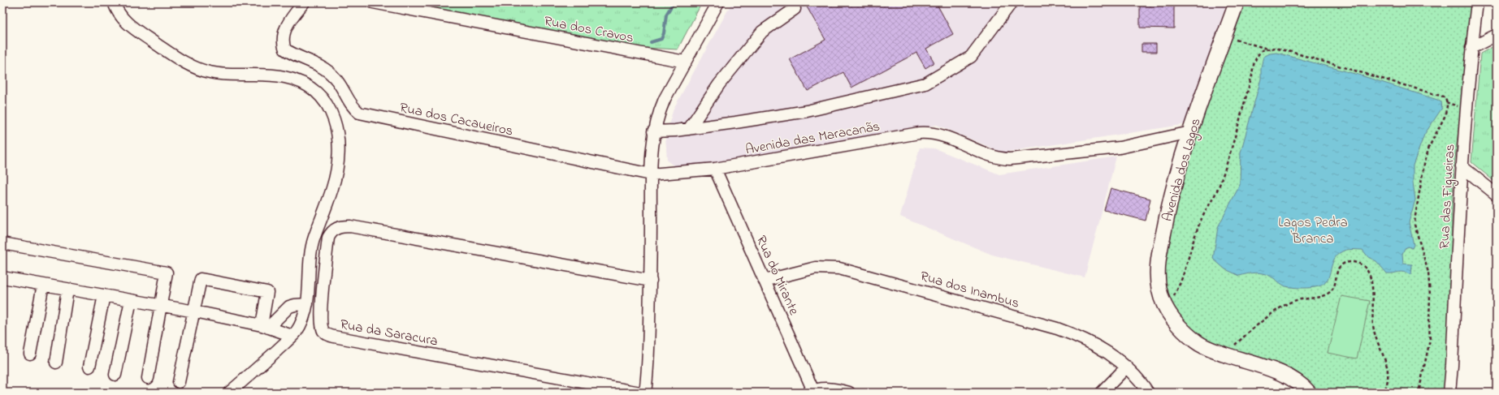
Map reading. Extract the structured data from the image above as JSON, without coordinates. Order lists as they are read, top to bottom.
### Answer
{
  "streets": {
    "main road": ["Avenida dos Lagos"],
    "street": [
      "Rua dos Cravos",
      "Rua dos Cacaueiros",
      "Avenida das Maracanãs",
      "Rua das Figueiras",
      "Rua do Mirante",
      "Rua dos Inambus",
      "Rua da Saracura"
    ]
  },
  "crossings": [
    ["Rua dos Cacaueiros", "Avenida das Maracanãs"],
    ["Avenida das Maracanãs", "Avenida dos Lagos"],
    ["Avenida das Maracanãs", "Rua do Mirante"],
    ["Rua do Mirante", "Rua dos Inambus"]
  ],
  "parks": ["Lagos Pedra Branca"]
}
